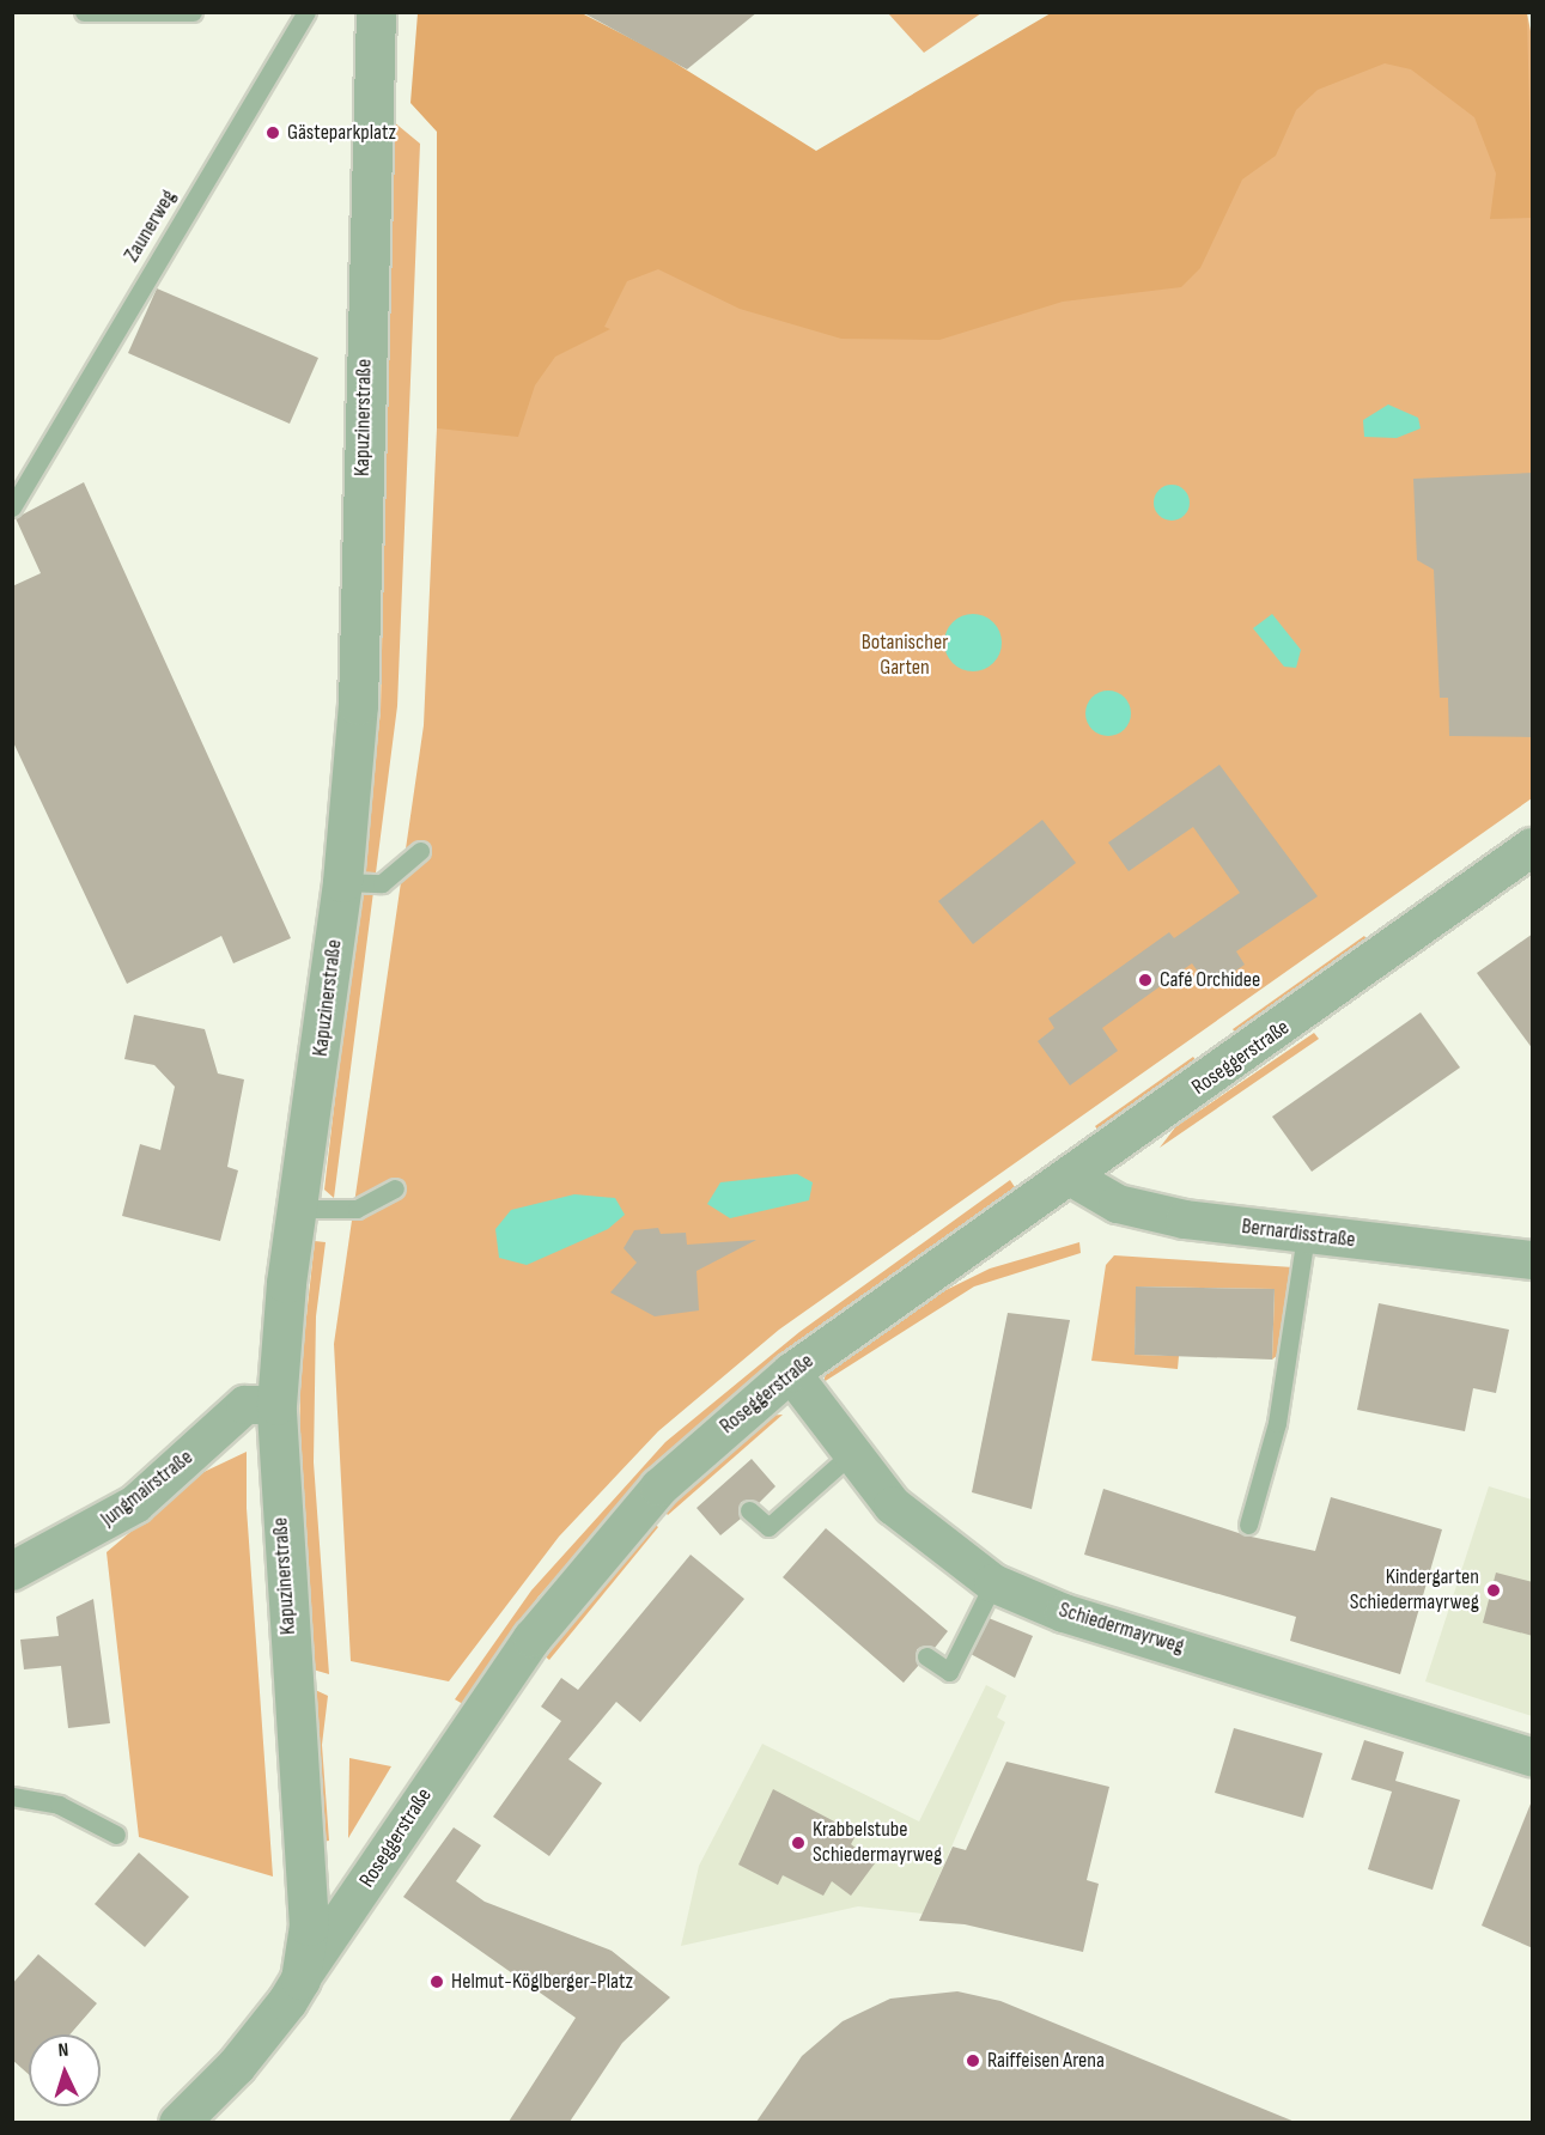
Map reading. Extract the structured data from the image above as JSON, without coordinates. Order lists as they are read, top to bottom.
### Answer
{
  "streets": {
    "street": [
      "Kapuzinerstraße",
      "Roseggerstraße",
      "Bernardisstraße",
      "Jungmairstraße",
      "Schiedermayrweg"
    ],
    "lane": ["Zaunerweg"]
  },
  "crossings": [
    ["Kapuzinerstraße", "Roseggerstraße"],
    ["Kapuzinerstraße", "Jungmairstraße"],
    ["Roseggerstraße", "Bernardisstraße"],
    ["Roseggerstraße", "Schiedermayrweg"]
  ],
  "parks": ["Botanischer Garten"],
  "places": [
    "Gästeparkplatz",
    "Café Orchidee",
    "Kindergarten Schiedermayrweg",
    "Krabbelstube Schiedermayrweg",
    "Helmut-Köglberger-Platz",
    "Raiffeisen Arena"
  ],
  "north": "top"
}
